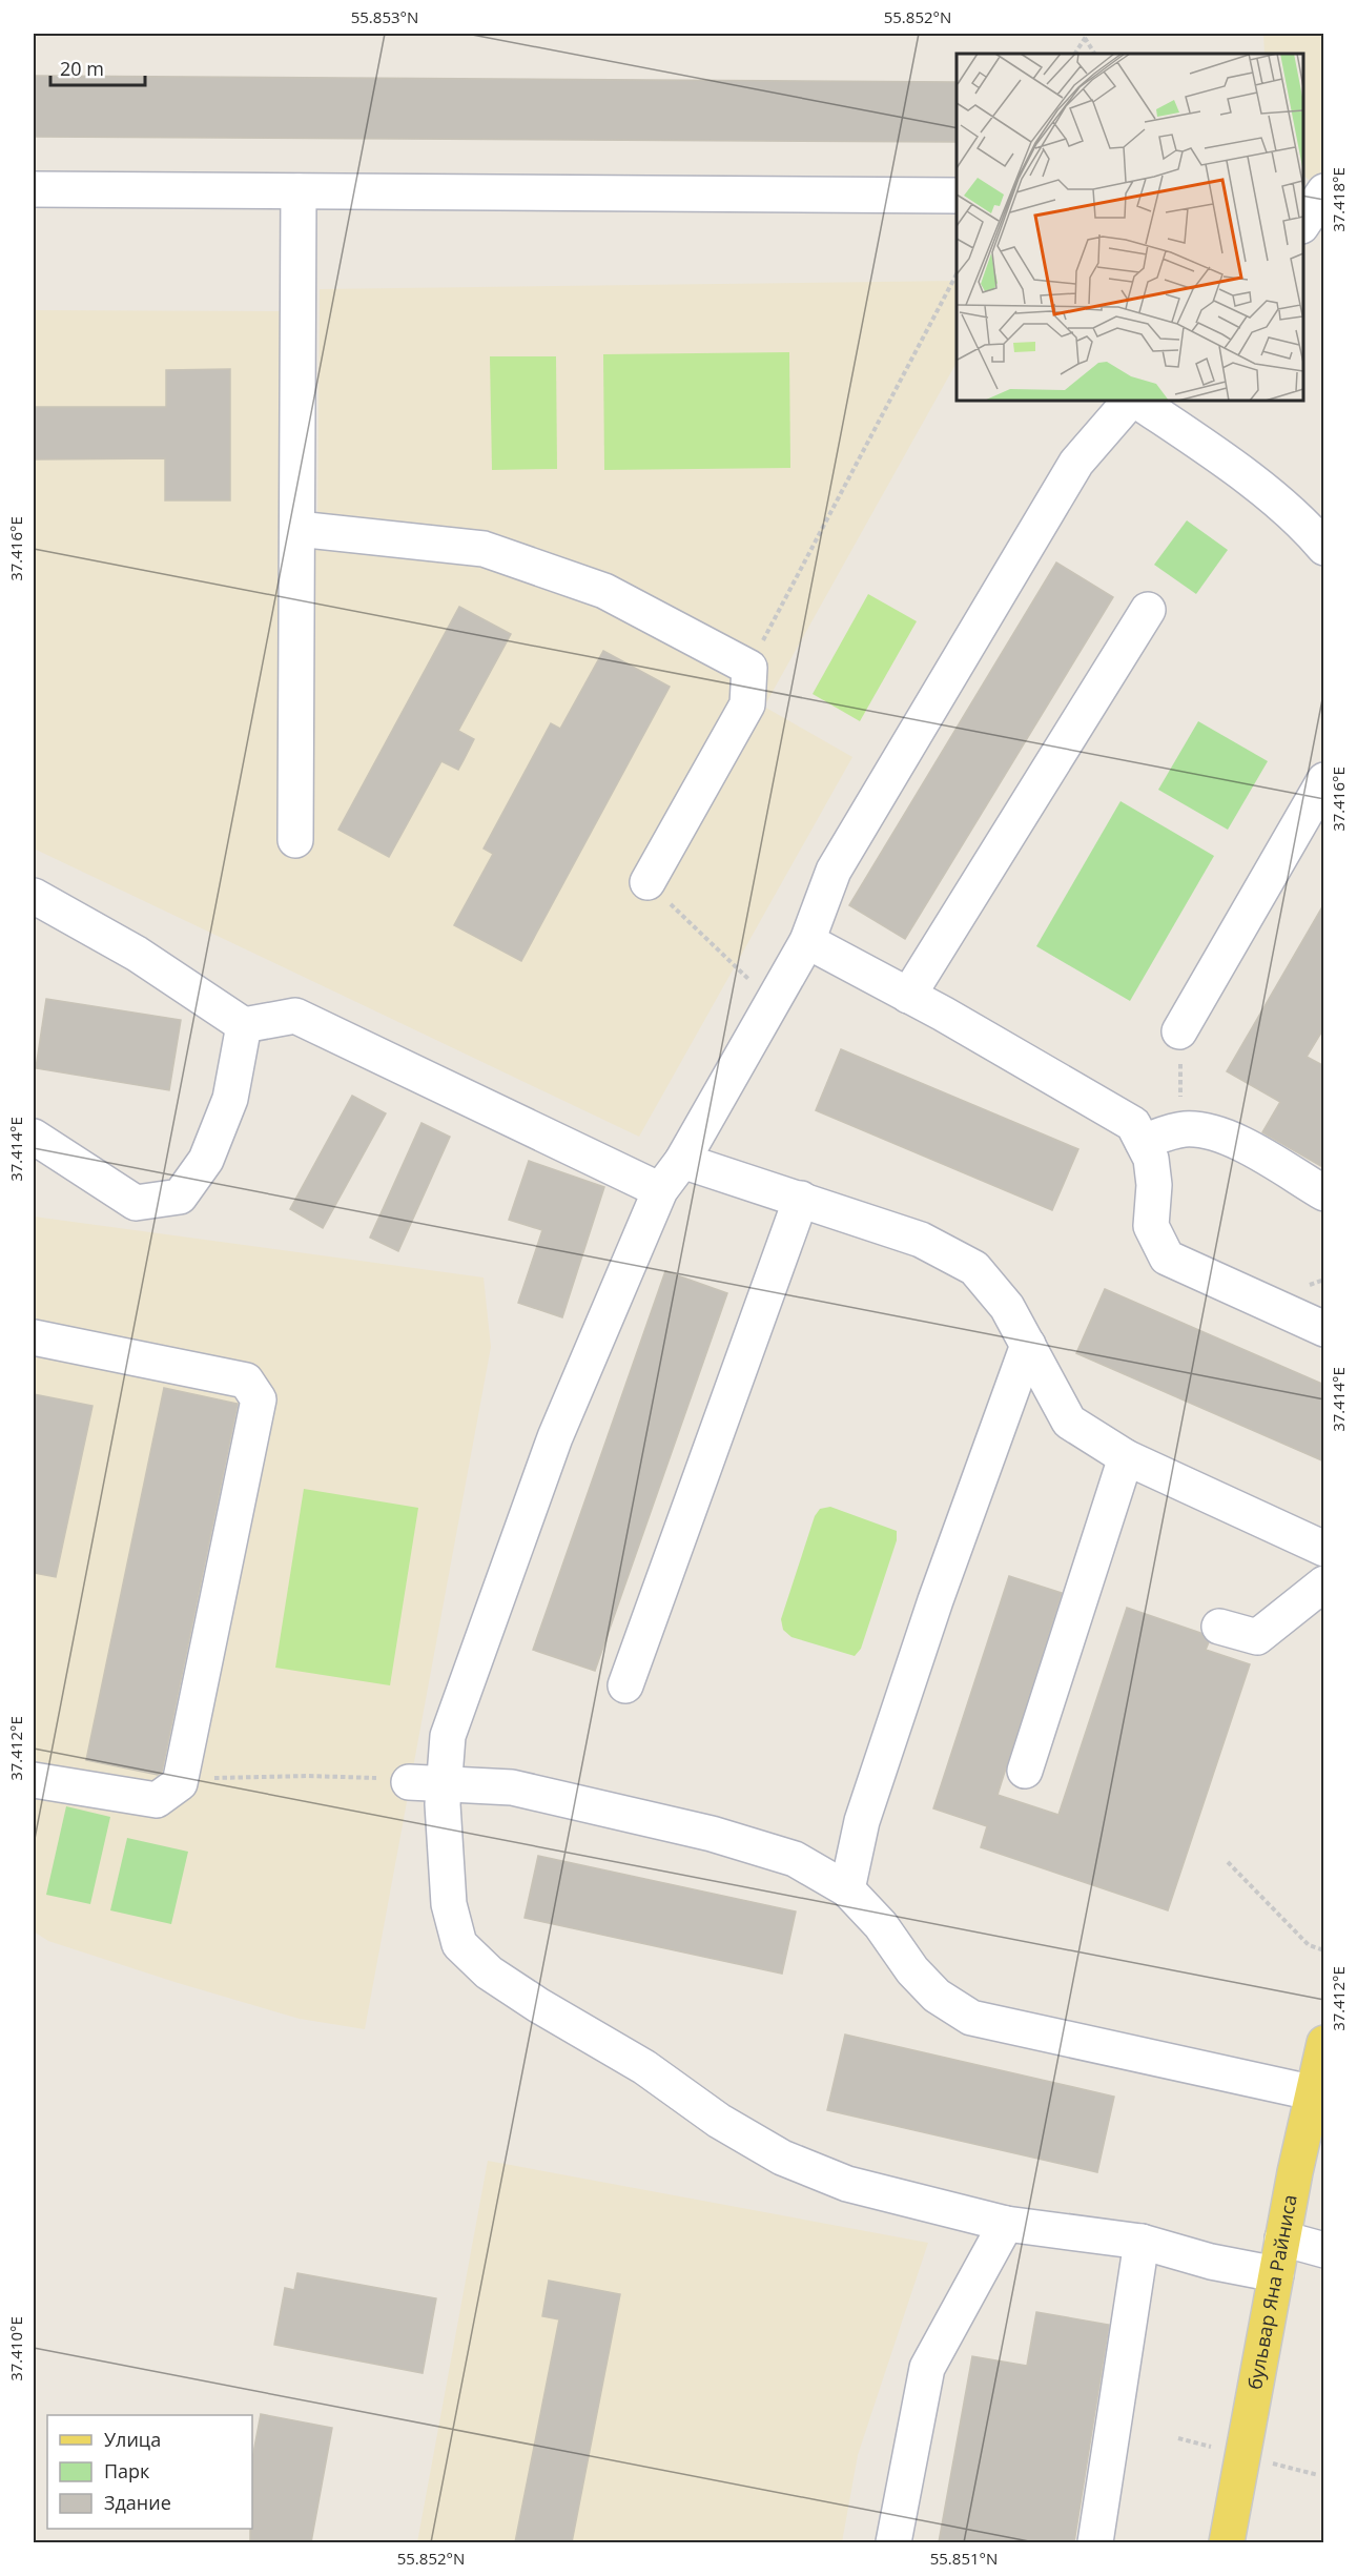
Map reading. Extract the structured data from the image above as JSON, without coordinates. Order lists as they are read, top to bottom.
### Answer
{
  "streets": {
    "main road": ["бульвар Яна Райниса"]
  },
  "legend": ["Улица", "Парк", "Здание"],
  "scale_bar": "20 m",
  "coordinates": [
    "55.853°N",
    "55.852°N",
    "37.418°E",
    "37.416°E",
    "37.414°E",
    "37.412°E",
    "37.410°E",
    "55.851°N"
  ]
}
